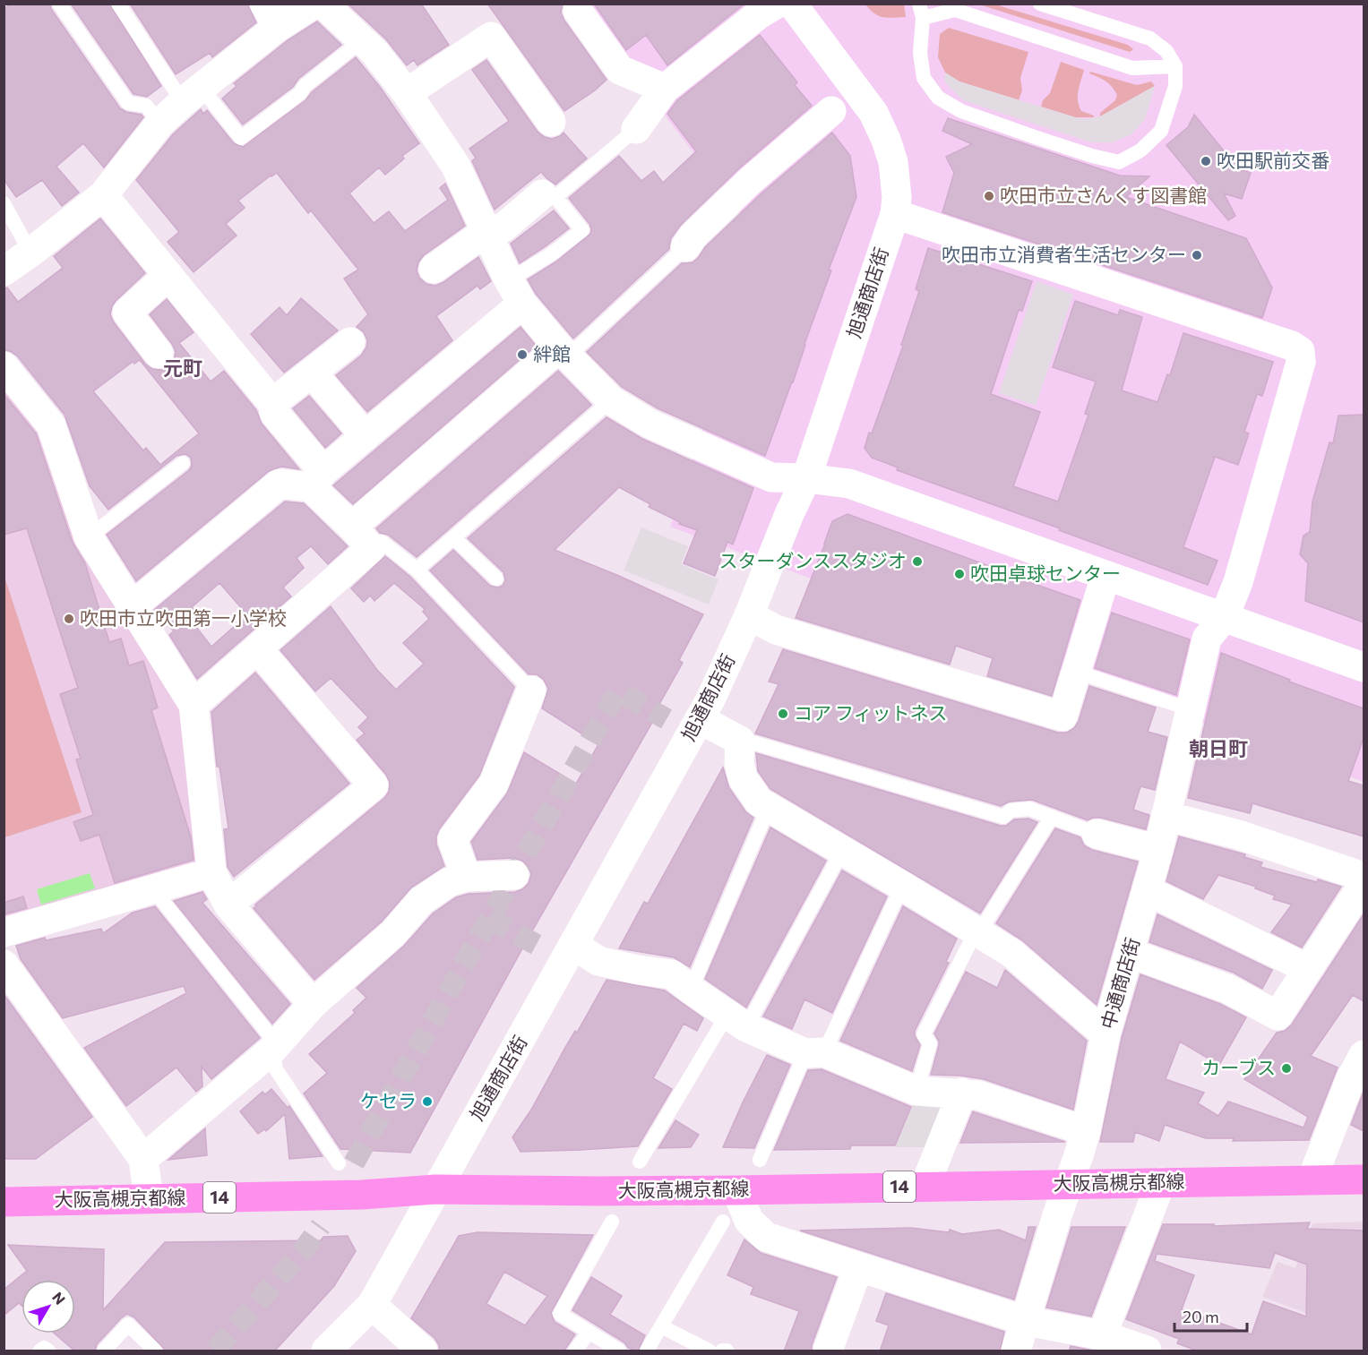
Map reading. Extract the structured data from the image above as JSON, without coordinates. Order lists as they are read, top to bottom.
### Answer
{
  "streets": {
    "main road": ["大阪高槻京都線", "14"],
    "street": ["旭通商店街", "中通商店街"]
  },
  "crossings": [
    ["旭通商店街", "中通商店街"],
    ["旭通商店街", "大阪高槻京都線"],
    ["中通商店街", "大阪高槻京都線"]
  ],
  "districts": ["元町", "朝日町"],
  "places": [
    "吹田駅前交番",
    "吹田市立さんくす図書館",
    "吹田市立消費者生活センター",
    "絆館",
    "スターダンススタジオ",
    "吹田卓球センター",
    "吹田市立吹田第一小学校",
    "コア フィットネス",
    "カーブス",
    "ケセラ"
  ],
  "scale_bar": "20 m",
  "north": "top right"
}
